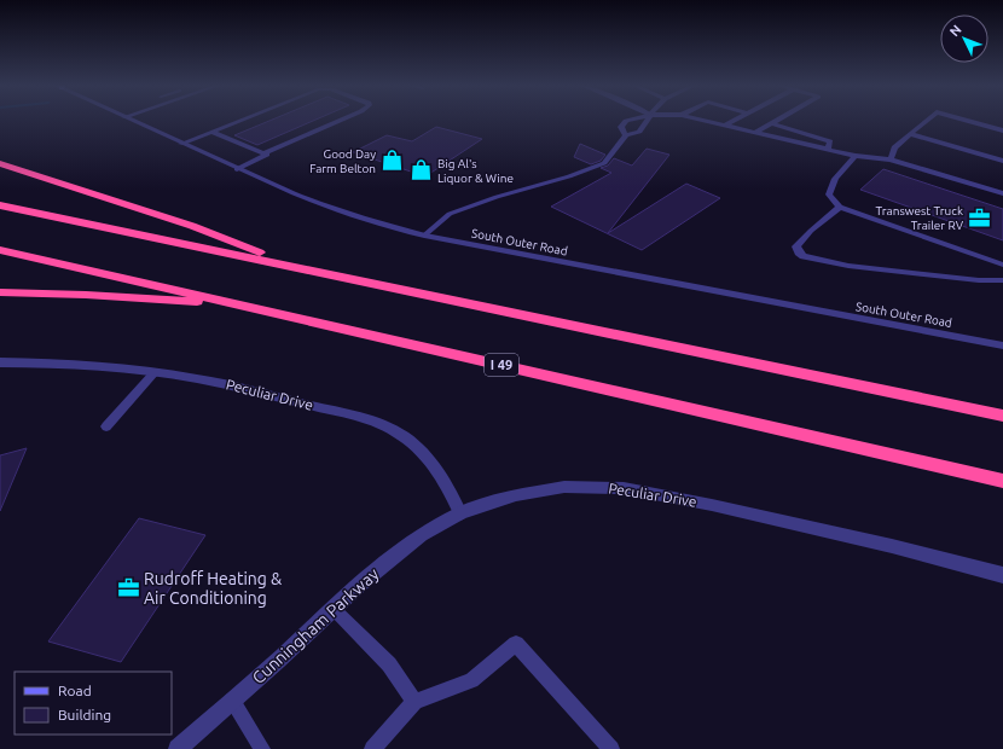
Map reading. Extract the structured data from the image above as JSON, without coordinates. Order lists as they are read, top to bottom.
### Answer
{
  "streets": {
    "highway": ["I 49"],
    "street": ["South Outer Road", "Peculiar Drive", "Cunningham Parkway"]
  },
  "crossings": [
    ["Peculiar Drive", "Cunningham Parkway"]
  ],
  "places": {
    "shop": ["Good Day Farm Belton", "Big Al's Liquor & Wine"],
    "office": ["Transwest Truck Trailer RV", "Rudroff Heating & Air Conditioning"]
  },
  "legend": ["Road", "Building"],
  "north": "top left"
}
